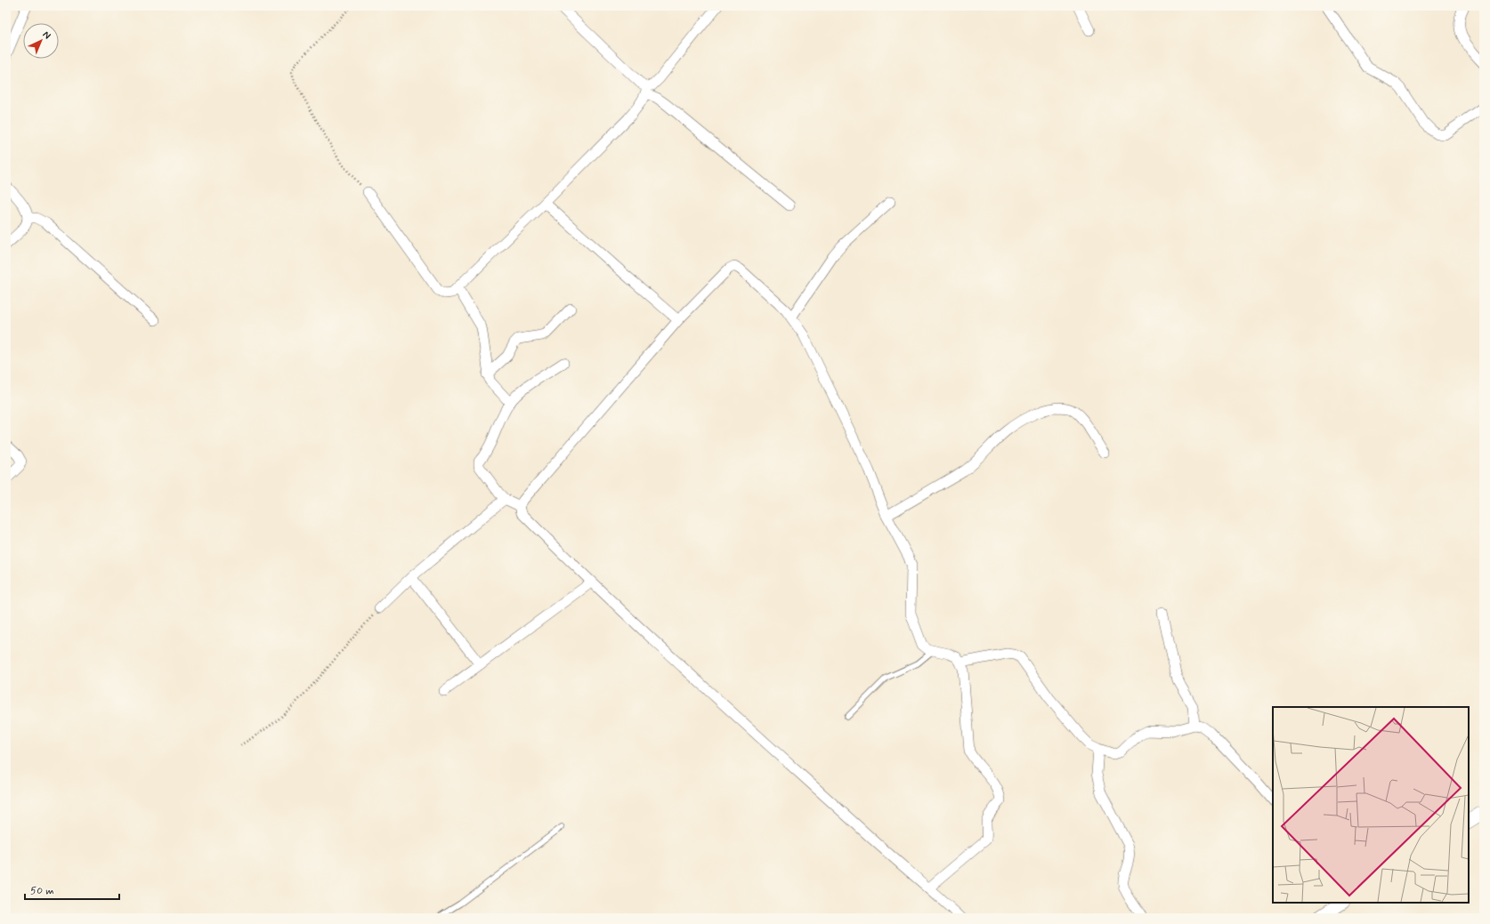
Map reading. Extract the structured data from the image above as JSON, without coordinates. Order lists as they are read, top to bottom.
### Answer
{
  "scale_bar": "50 m",
  "north": "top right"
}
